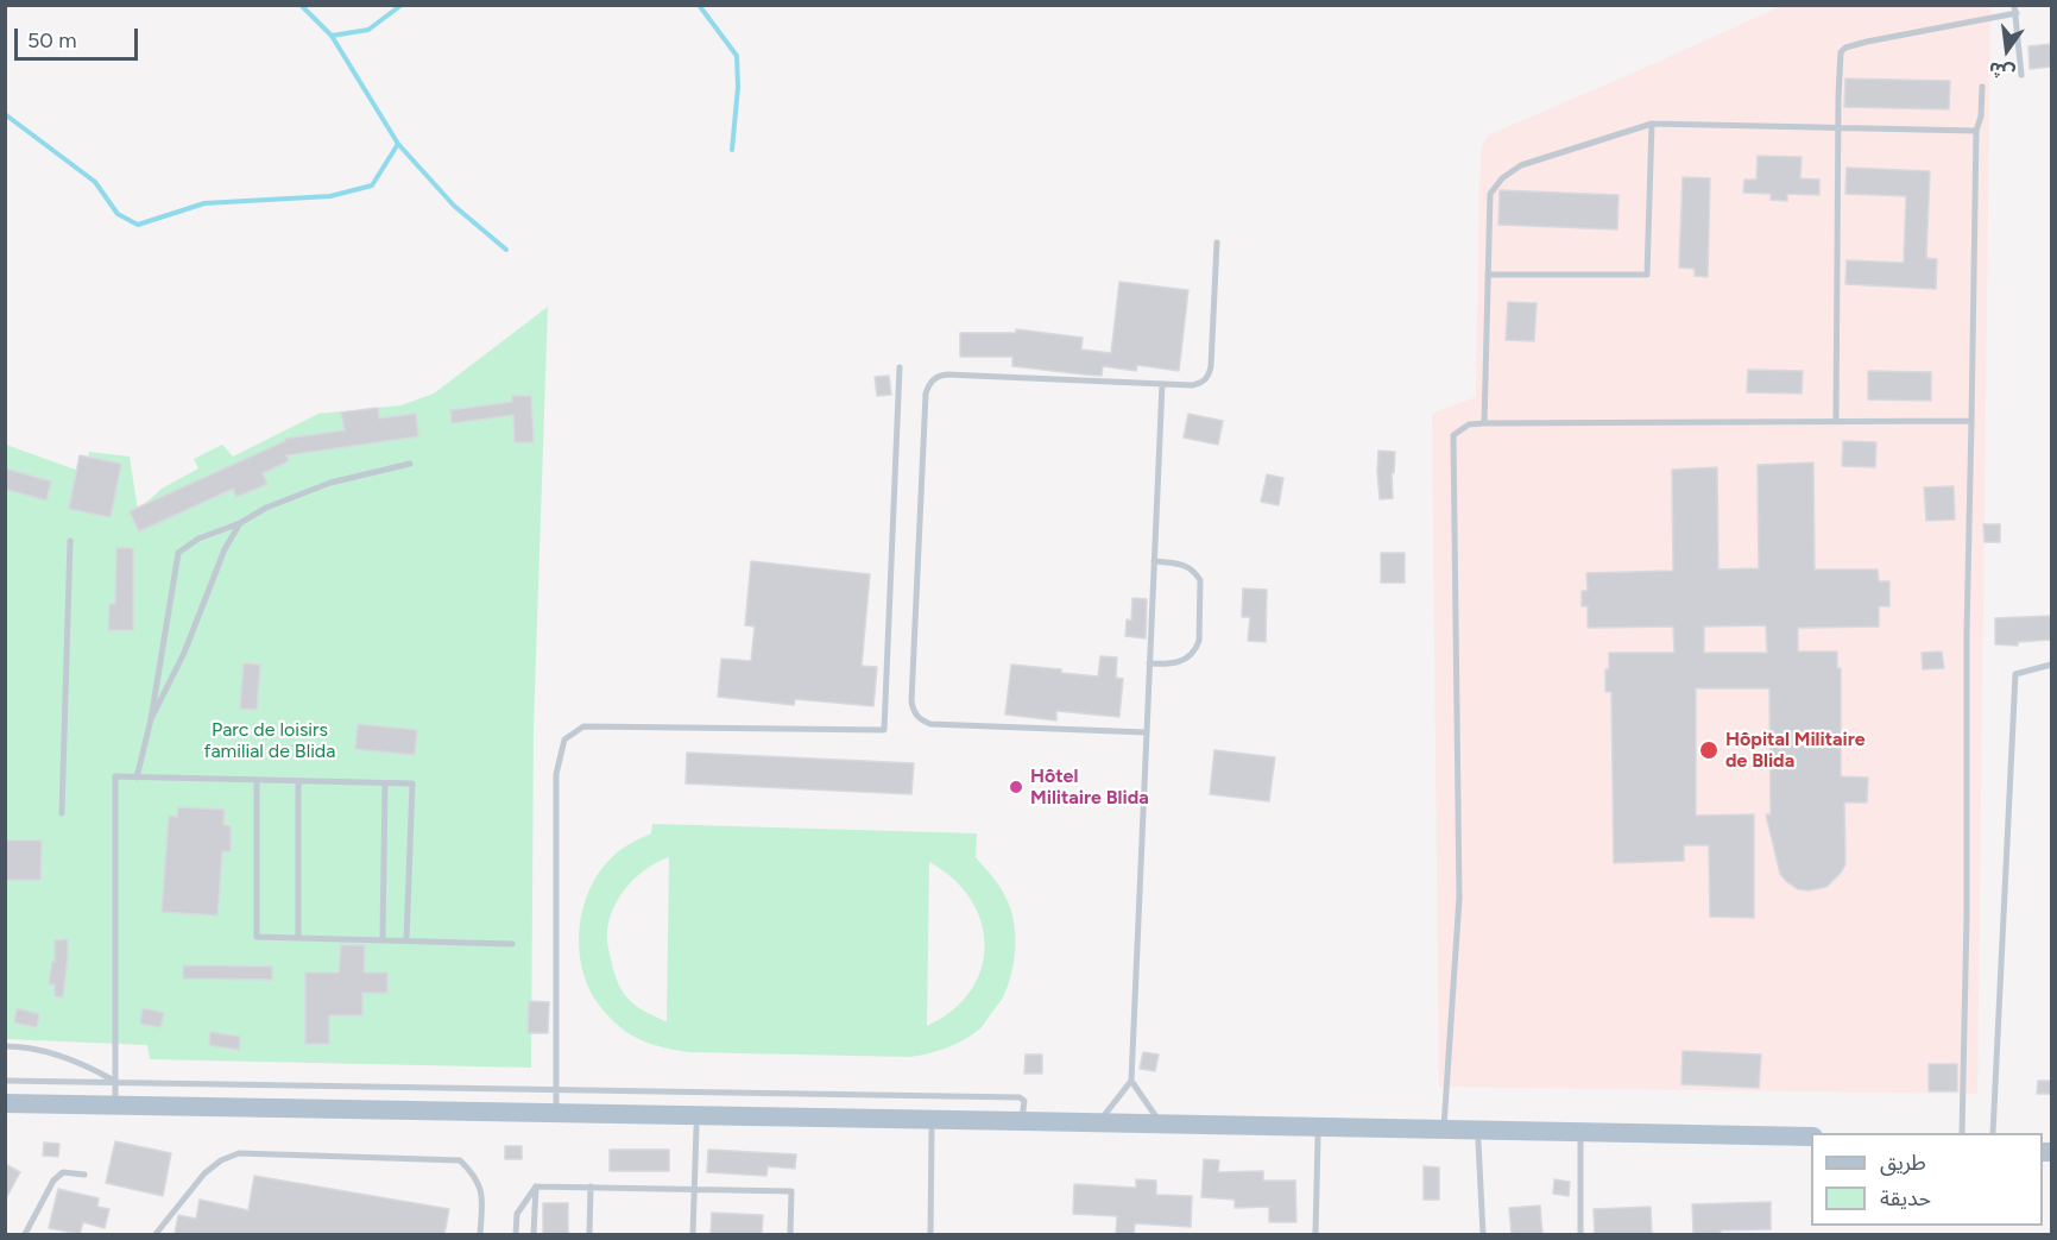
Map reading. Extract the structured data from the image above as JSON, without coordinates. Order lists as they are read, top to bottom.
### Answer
{
  "parks": ["Parc de loisirs familial de Blida"],
  "places": ["Hôpital Militaire de Blida", "Hôtel Militaire Blida"],
  "legend": ["طريق", "حديقة"],
  "scale_bar": "50 m",
  "north": "bottom"
}
